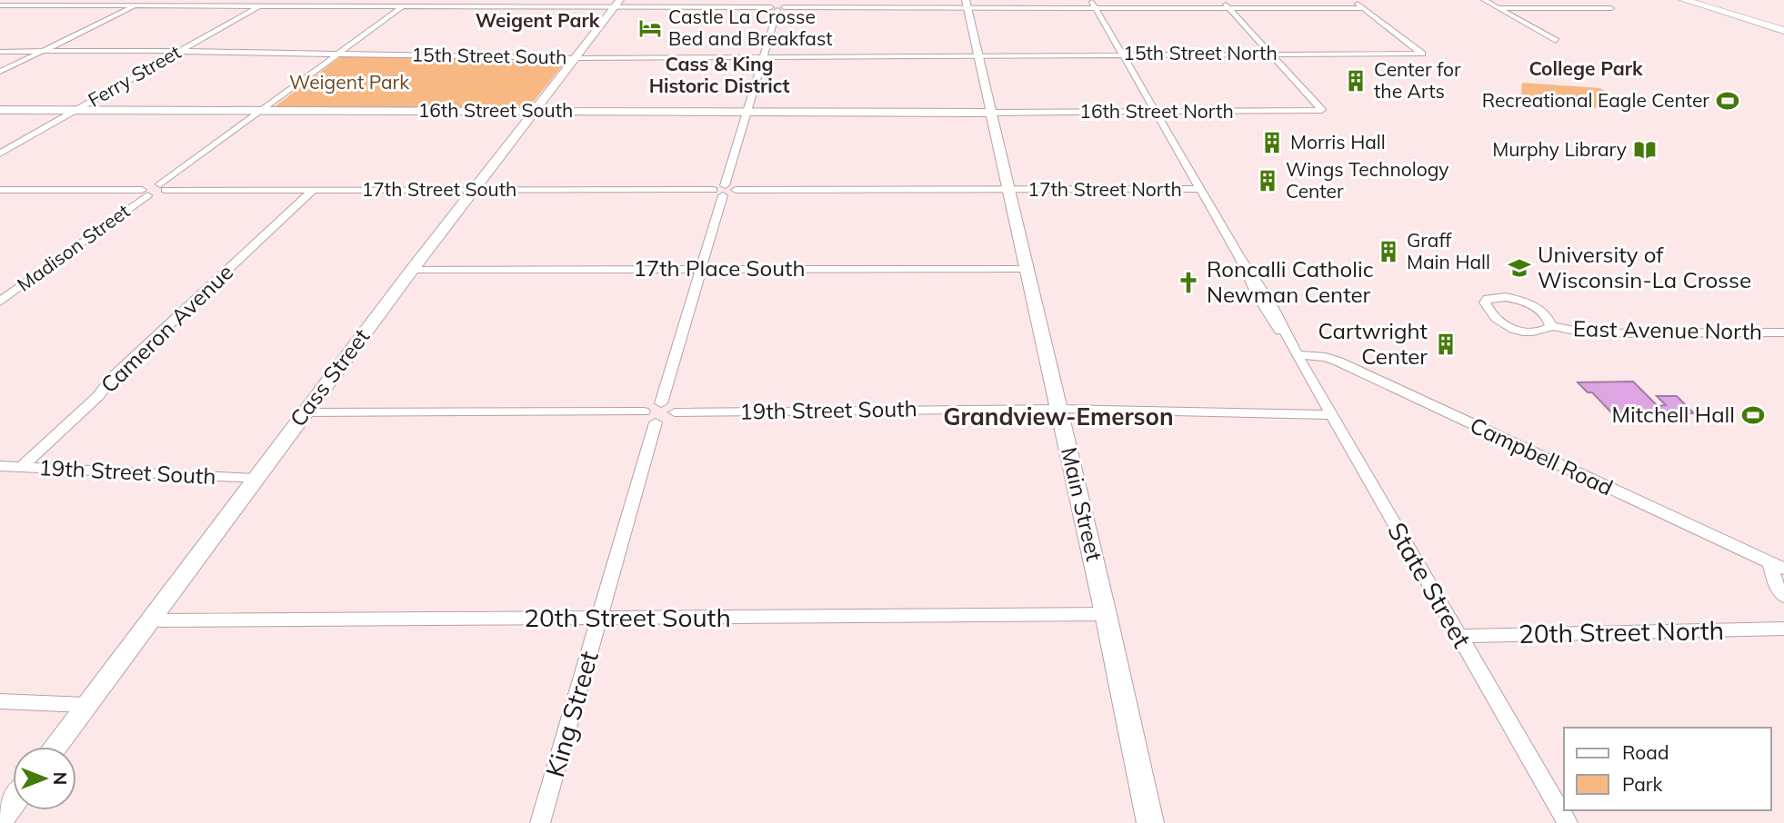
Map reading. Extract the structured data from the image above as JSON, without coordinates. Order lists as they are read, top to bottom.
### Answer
{
  "streets": {
    "street": [
      "15th Street North",
      "15th Street South",
      "Ferry Street",
      "16th Street South",
      "16th Street North",
      "17th Street South",
      "17th Street North",
      "Madison Street",
      "17th Place South",
      "Cameron Avenue",
      "East Avenue North",
      "Cass Street",
      "19th Street South",
      "Campbell Road",
      "Main Street",
      "State Street",
      "20th Street South",
      "20th Street North",
      "King Street"
    ]
  },
  "crossings": [
    ["15th Street North", "15th Street South"],
    ["15th Street North", "16th Street North"],
    ["15th Street North", "Main Street"],
    ["15th Street North", "State Street"],
    ["15th Street South", "Ferry Street"],
    ["15th Street South", "Cass Street"],
    ["15th Street South", "Main Street"],
    ["Ferry Street", "16th Street South"],
    ["16th Street South", "16th Street North"],
    ["16th Street South", "Cass Street"],
    ["16th Street South", "Main Street"],
    ["16th Street North", "Main Street"],
    ["16th Street North", "State Street"],
    ["17th Street South", "Cameron Avenue"],
    ["17th Street South", "Cass Street"],
    ["17th Street North", "Main Street"],
    ["17th Street North", "State Street"],
    ["17th Place South", "Cass Street"],
    ["17th Place South", "Main Street"],
    ["Cameron Avenue", "19th Street South"],
    ["Cass Street", "19th Street South"],
    ["Cass Street", "20th Street South"],
    ["19th Street South", "Main Street"],
    ["19th Street South", "State Street"],
    ["Campbell Road", "State Street"],
    ["Main Street", "20th Street South"],
    ["State Street", "20th Street North"],
    ["20th Street South", "King Street"]
  ],
  "districts": [
    "Weigent Park",
    "Cass & King Historic District",
    "College Park",
    "Grandview-Emerson"
  ],
  "parks": ["Weigent Park"],
  "places": {
    "hotel": ["Castle La Crosse Bed and Breakfast"],
    "building": [
      "Center for the Arts",
      "Morris Hall",
      "Wings Technology Center",
      "Graff Main Hall",
      "Cartwright Center"
    ],
    "sports": ["Recreational Eagle Center", "Mitchell Hall"],
    "library": ["Murphy Library"],
    "school or university": ["University of Wisconsin-La Crosse"],
    "church": ["Roncalli Catholic Newman Center"]
  },
  "legend": ["Road", "Park"],
  "north": "right"
}
